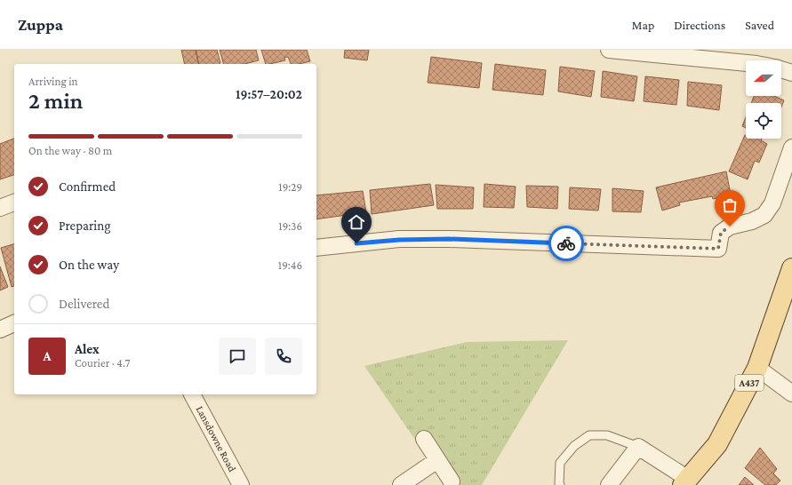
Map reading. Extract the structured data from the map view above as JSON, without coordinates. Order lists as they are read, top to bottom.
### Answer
{
  "streets": {
    "main road": ["A437"],
    "street": ["Lansdowne Road"]
  },
  "north": "left",
  "page": {
    "header": "Zuppa",
    "nav": ["Map", "Directions", "Saved"],
    "heading": ["2 min", "Arriving in", "19:57–20:02"],
    "panel": ["Alex", "Courier · 4.7"],
    "bar": "On the way · 80 m",
    "list": [
      ["Confirmed", "19:29"],
      ["Preparing", "19:36"],
      ["On the way", "19:46"],
      "Delivered"
    ],
    "round": "A"
  }
}
